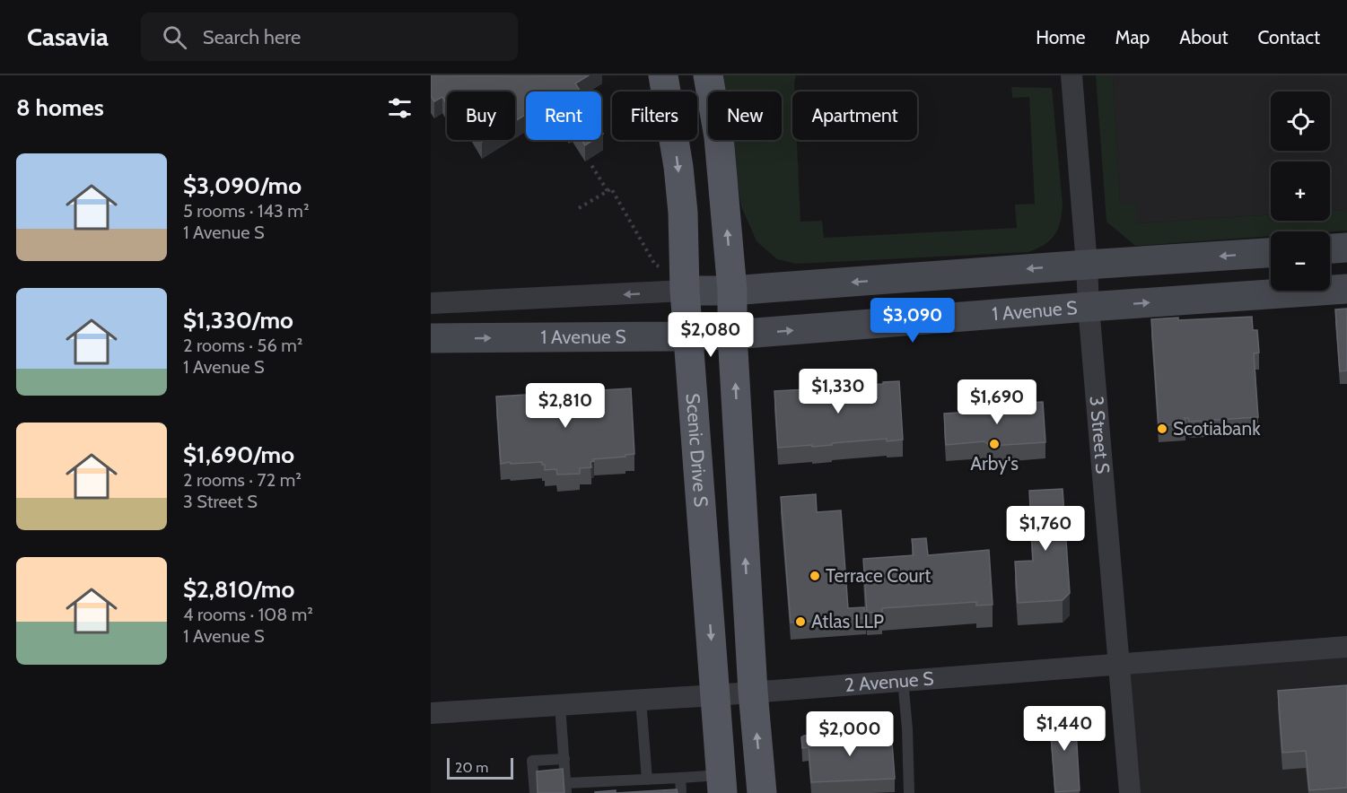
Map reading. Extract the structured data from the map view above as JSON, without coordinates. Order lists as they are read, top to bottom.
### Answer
{
  "streets": {
    "main road": ["Scenic Drive S"],
    "street": ["1 Avenue S", "3 Street S", "2 Avenue S"]
  },
  "crossings": [
    ["1 Avenue S", "3 Street S"],
    ["1 Avenue S", "Scenic Drive S"],
    ["3 Street S", "2 Avenue S"],
    ["Scenic Drive S", "2 Avenue S"]
  ],
  "places": [
    "Scotiabank",
    "Arby's",
    "Terrace Court",
    "Atlas LLP"
  ],
  "scale_bar": "20 m",
  "page": {
    "header": "Casavia",
    "search": "Search here",
    "nav": [
      "Home",
      "Map",
      "About",
      "Contact"
    ],
    "heading": "8 homes",
    "map_buttons": ["+", "−"],
    "chip": [
      "Buy",
      "Rent",
      "Filters",
      "New",
      "Apartment"
    ],
    "list": [
      {
        "name": "$3,090/mo",
        "note": "5 rooms · 143 m² · 1 Avenue S"
      },
      {
        "name": "$1,330/mo",
        "note": "2 rooms · 56 m² · 1 Avenue S"
      },
      {
        "name": "$1,690/mo",
        "note": "2 rooms · 72 m² · 3 Street S"
      },
      {
        "name": "$2,810/mo",
        "note": "4 rooms · 108 m² · 1 Avenue S"
      }
    ],
    "price": [
      "$3,090",
      "$2,080",
      "$1,330",
      "$1,690",
      "$2,810",
      "$1,760",
      "$1,440",
      "$2,000"
    ],
    "scale": "20 m"
  }
}
